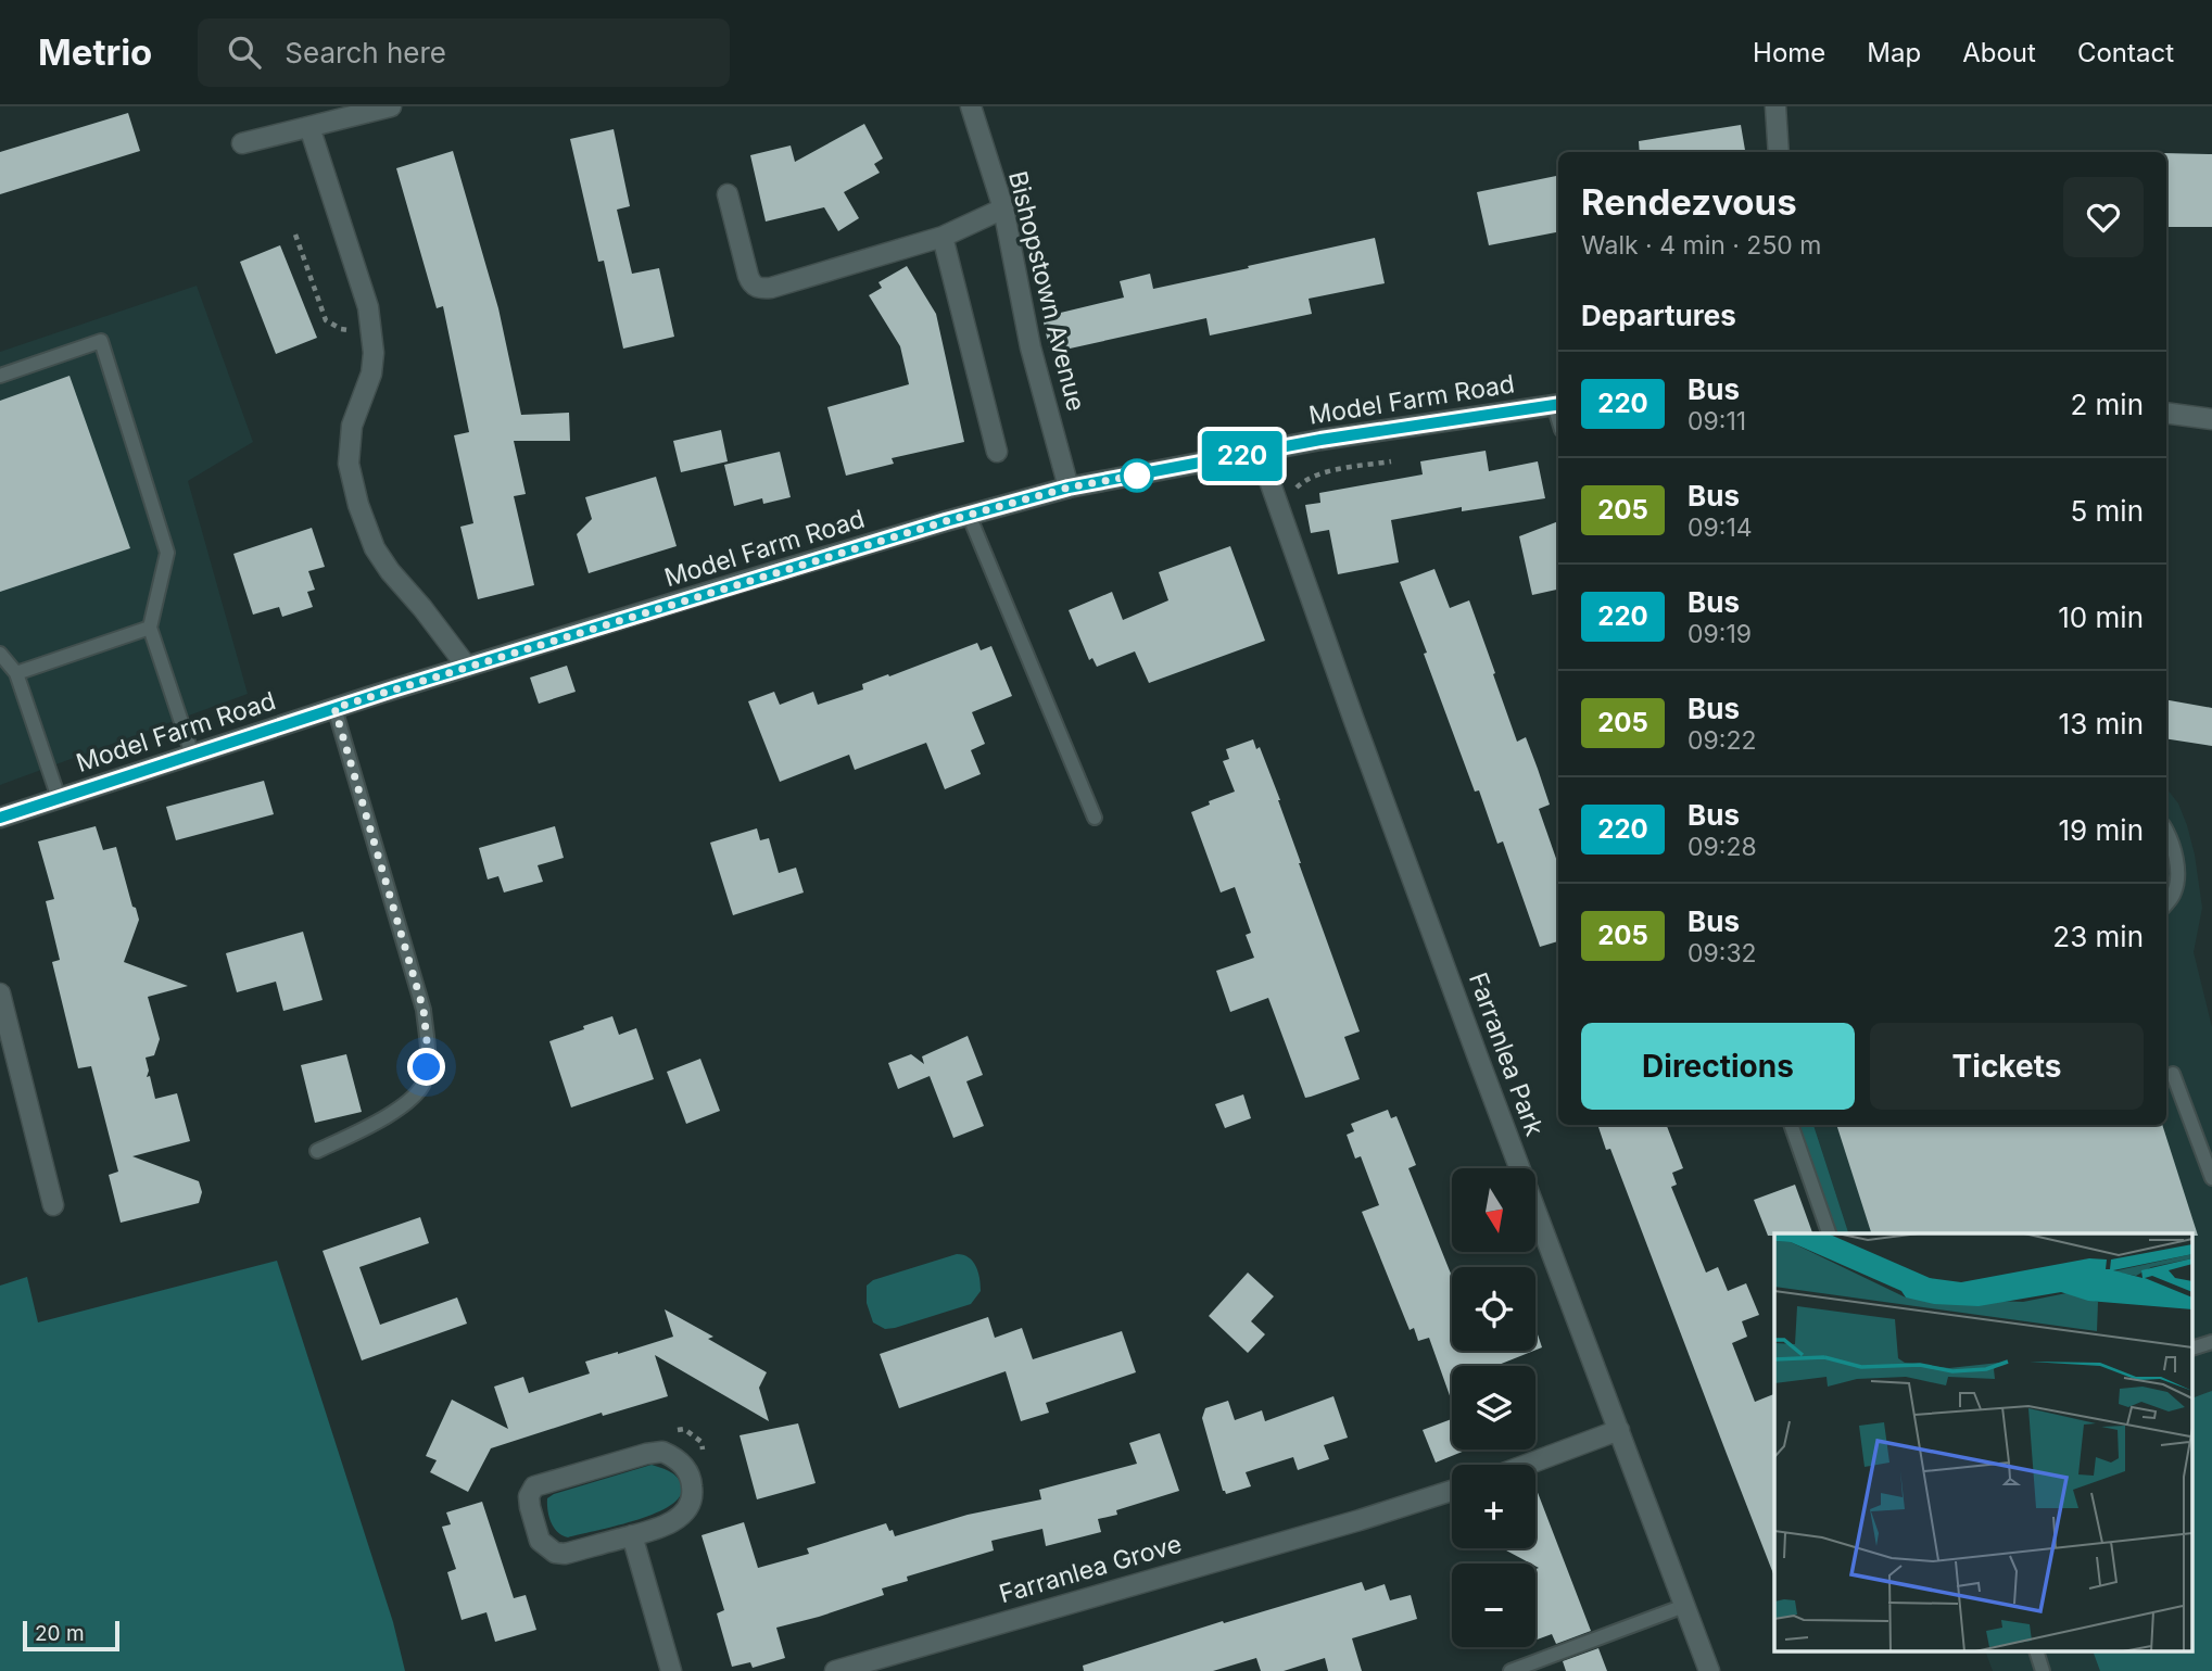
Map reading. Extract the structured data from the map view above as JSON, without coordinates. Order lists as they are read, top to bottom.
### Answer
{
  "streets": {
    "street": [
      "Bishopstown Avenue",
      "Model Farm Road",
      "Farranlea Park",
      "Farranlea Grove"
    ]
  },
  "crossings": [
    ["Bishopstown Avenue", "Model Farm Road"],
    ["Model Farm Road", "Farranlea Park"]
  ],
  "lines": ["bus line 220"],
  "scale_bar": "20 m",
  "north": "bottom",
  "page": {
    "header": "Metrio",
    "search": "Search here",
    "nav": [
      "Home",
      "Map",
      "About",
      "Contact"
    ],
    "on_map": "220",
    "heading": [
      ["Rendezvous", "Walk · 4 min · 250 m"],
      "Departures"
    ],
    "list": [
      {
        "mark": "220",
        "name": "Bus",
        "note": "09:11",
        "value": "2 min"
      },
      {
        "mark": "205",
        "name": "Bus",
        "note": "09:14",
        "value": "5 min"
      },
      {
        "mark": "220",
        "name": "Bus",
        "note": "09:19",
        "value": "10 min"
      },
      {
        "mark": "205",
        "name": "Bus",
        "note": "09:22",
        "value": "13 min"
      },
      {
        "mark": "220",
        "name": "Bus",
        "note": "09:28",
        "value": "19 min"
      },
      {
        "mark": "205",
        "name": "Bus",
        "note": "09:32",
        "value": "23 min"
      }
    ],
    "buttons": ["Directions", "Tickets"],
    "map_buttons": ["+", "−"],
    "scale": "20 m"
  }
}
